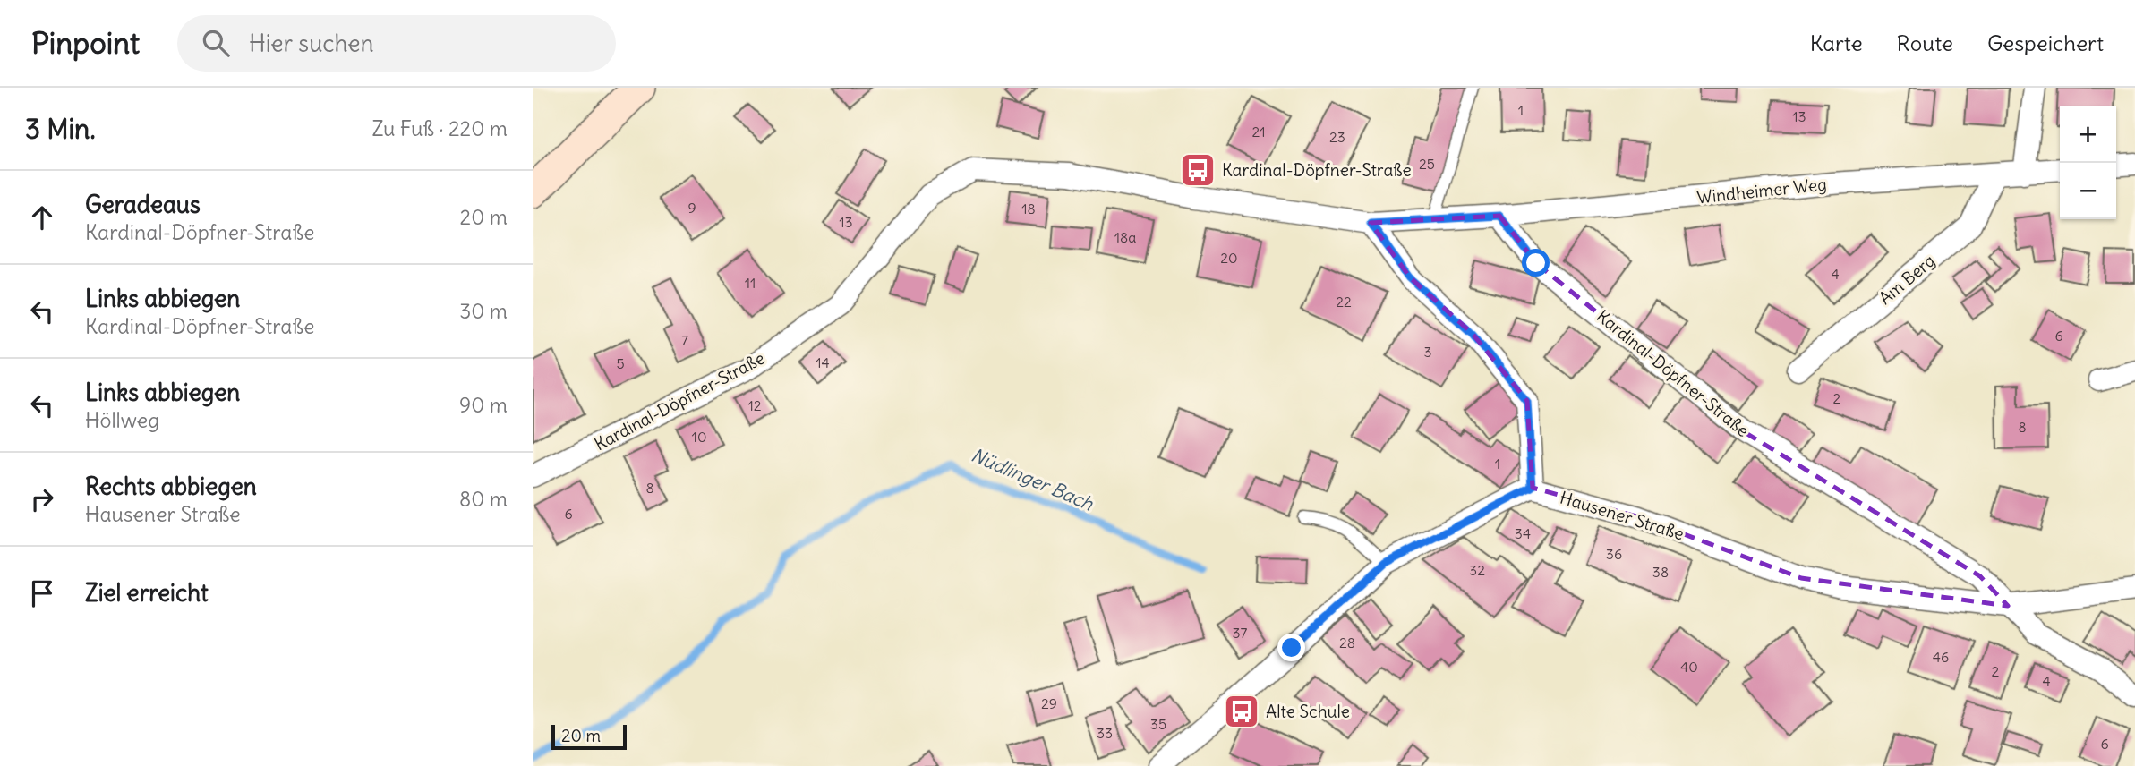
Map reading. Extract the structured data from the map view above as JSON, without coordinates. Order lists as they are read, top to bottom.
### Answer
{
  "streets": {
    "street": [
      "Windheimer Weg",
      "Am Berg",
      "Kardinal-Döpfner-Straße",
      "Hausener Straße"
    ]
  },
  "crossings": [
    ["Windheimer Weg", "Am Berg"],
    ["Windheimer Weg", "Kardinal-Döpfner-Straße"],
    ["Kardinal-Döpfner-Straße", "Hausener Straße"]
  ],
  "water": ["Nüdlinger Bach"],
  "places": {
    "bus stop": ["Kardinal-Döpfner-Straße", "Alte Schule"]
  },
  "house_numbers": [
    "1",
    "13",
    "21",
    "23",
    "25",
    "9",
    "18",
    "13",
    "18a",
    "20",
    "4",
    "11",
    "22",
    "6",
    "7",
    "3",
    "14",
    "5",
    "2",
    "12",
    "8",
    "10",
    "1",
    "8",
    "6",
    "34",
    "36",
    "32",
    "38",
    "37",
    "28",
    "46",
    "40",
    "2",
    "4",
    "29",
    "35",
    "33",
    "6"
  ],
  "scale_bar": "20 m",
  "page": {
    "header": "Pinpoint",
    "search": "Hier suchen",
    "nav": ["Karte", "Route", "Gespeichert"],
    "heading": ["3 Min.", "Zu Fuß · 220 m"],
    "map_buttons": ["+", "−"],
    "list": [
      ["Geradeaus", "Kardinal-Döpfner-Straße", "20 m"],
      ["Links abbiegen", "Kardinal-Döpfner-Straße", "30 m"],
      ["Links abbiegen", "Höllweg", "90 m"],
      ["Rechts abbiegen", "Hausener Straße", "80 m"],
      "Ziel erreicht"
    ],
    "scale": "20 m"
  }
}
